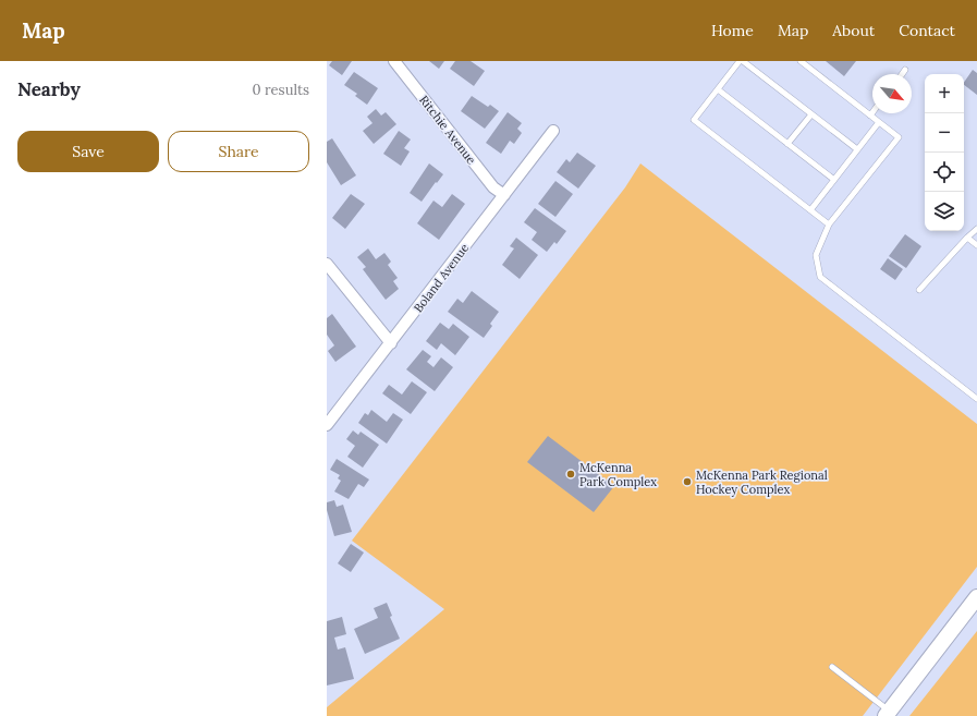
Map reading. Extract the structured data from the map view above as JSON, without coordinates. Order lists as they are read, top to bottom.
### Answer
{
  "streets": {
    "street": ["Ritchie Avenue", "Boland Avenue"]
  },
  "crossings": [
    ["Ritchie Avenue", "Boland Avenue"]
  ],
  "places": ["McKenna Park Complex", "McKenna Park Regional Hockey Complex"],
  "north": "bottom right",
  "page": {
    "header": "Map",
    "nav": [
      "Home",
      "Map",
      "About",
      "Contact"
    ],
    "heading": ["Nearby", "0 results"],
    "map_buttons": ["+", "−"],
    "buttons": ["Save", "Share"]
  }
}
